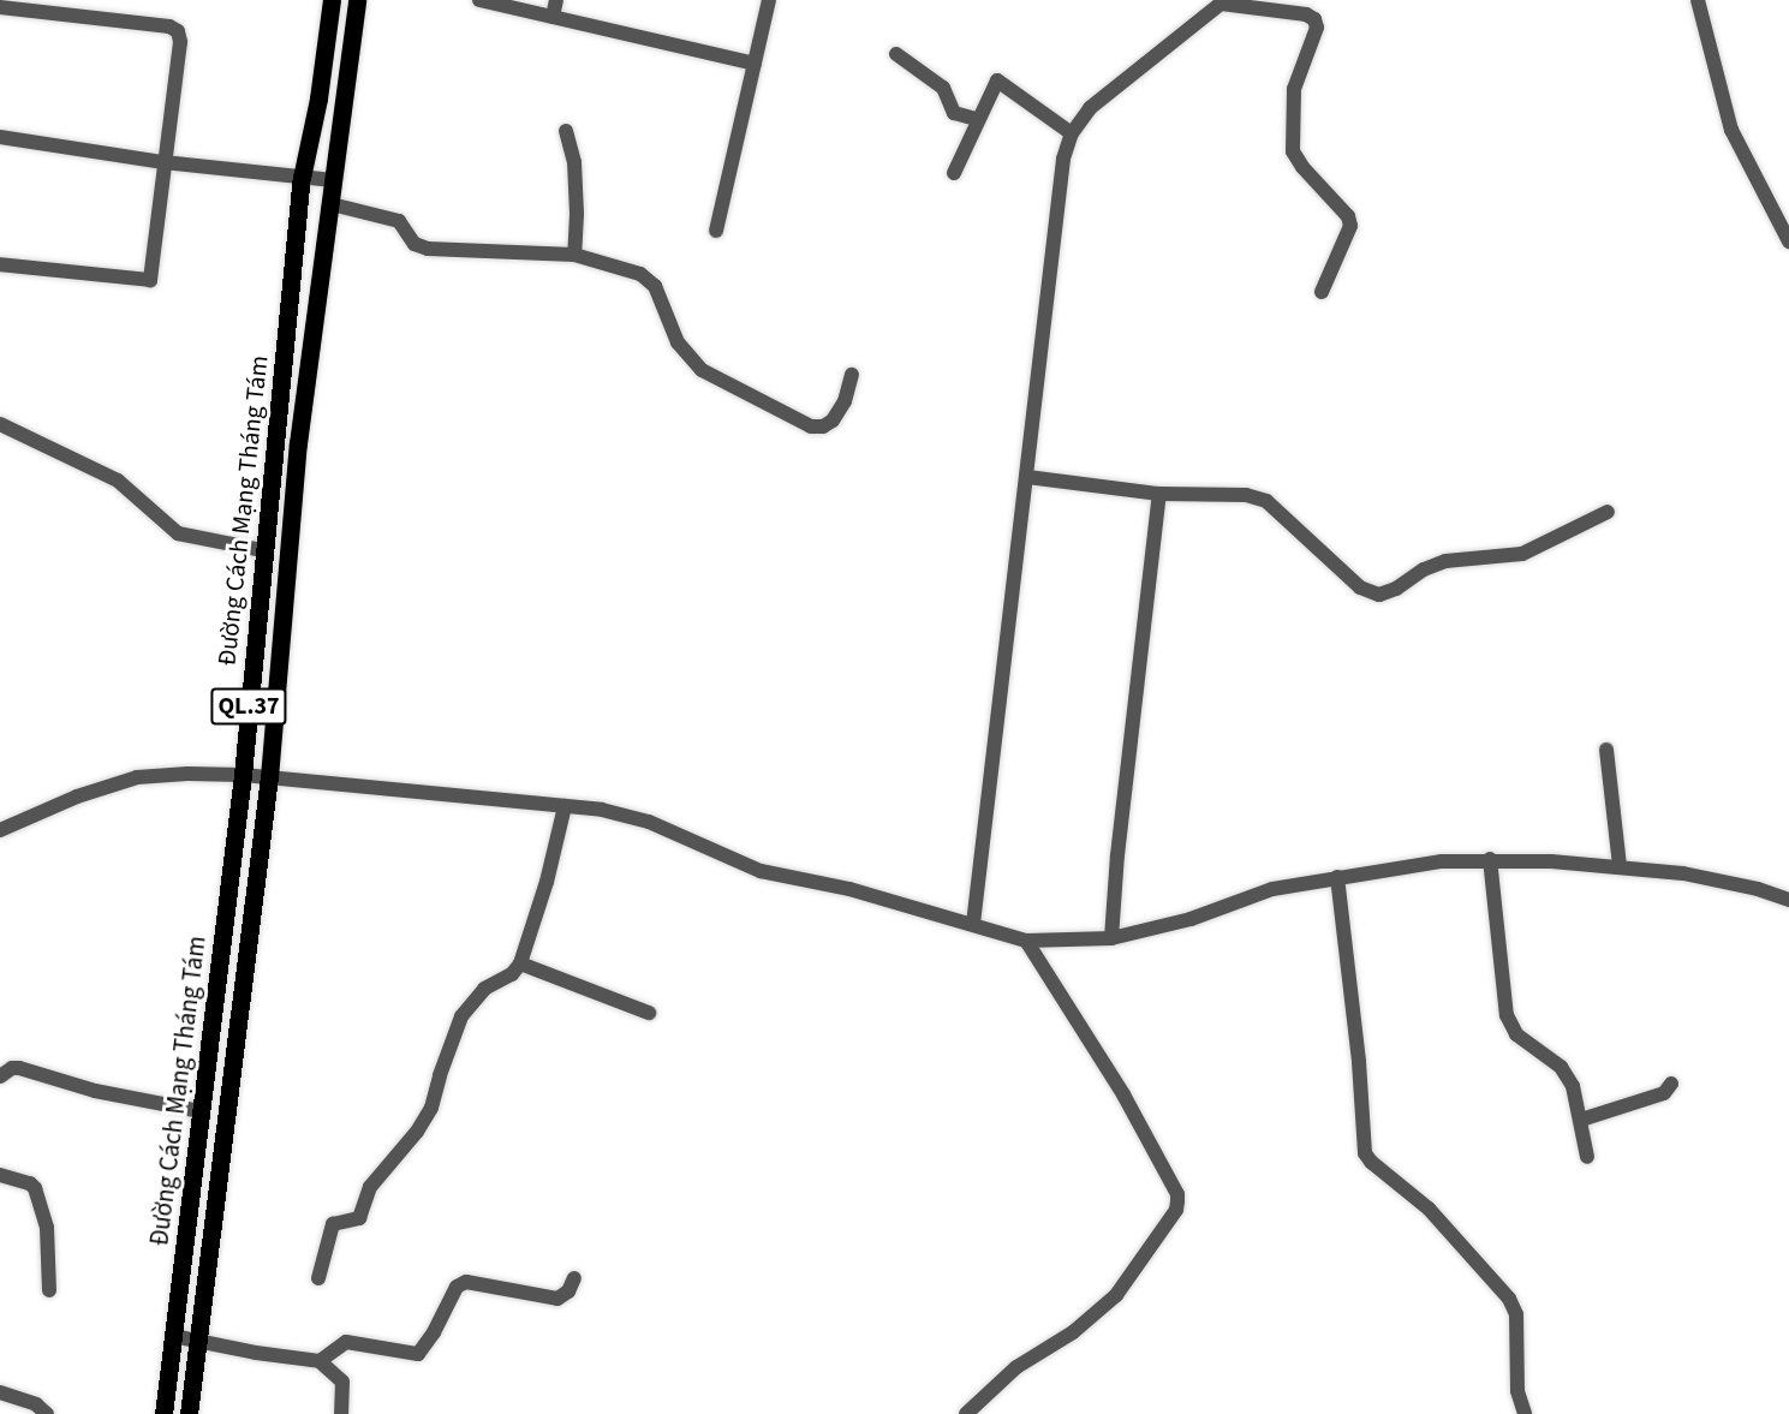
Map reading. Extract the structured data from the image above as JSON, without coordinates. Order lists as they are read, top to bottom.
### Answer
{
  "streets": {
    "main road": ["Đường Cách Mạng Tháng Tám", "QL.37"]
  }
}
